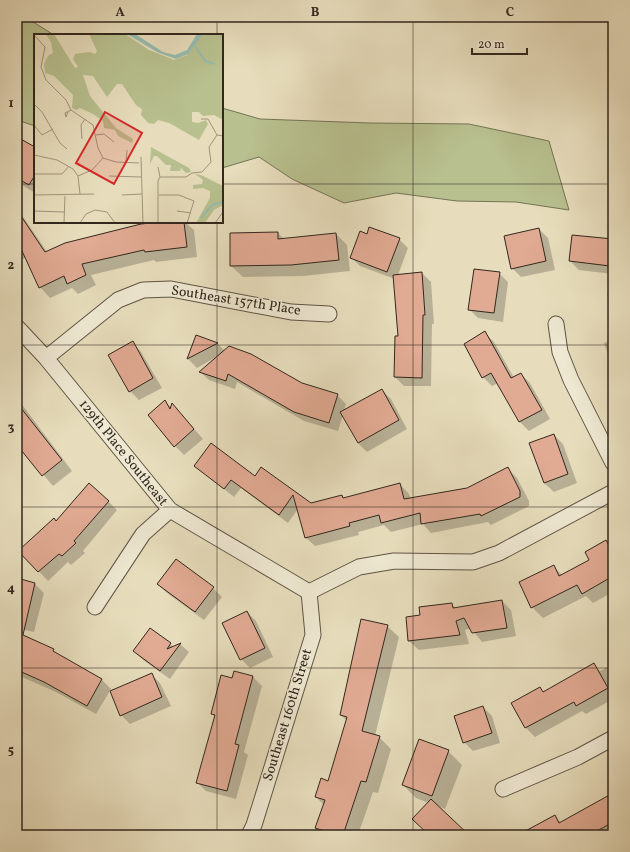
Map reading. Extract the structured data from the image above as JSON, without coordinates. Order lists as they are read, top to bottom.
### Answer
{
  "streets": {
    "street": ["Southeast 157th Place", "129th Place Southeast", "Southeast 160th Street"]
  },
  "crossings": [
    ["Southeast 157th Place", "129th Place Southeast"],
    ["129th Place Southeast", "Southeast 160th Street"]
  ],
  "scale_bar": "20 m",
  "grid": {
    "columns": ["A", "B", "C"],
    "rows": [
      "1",
      "2",
      "3",
      "4",
      "5"
    ]
  }
}
